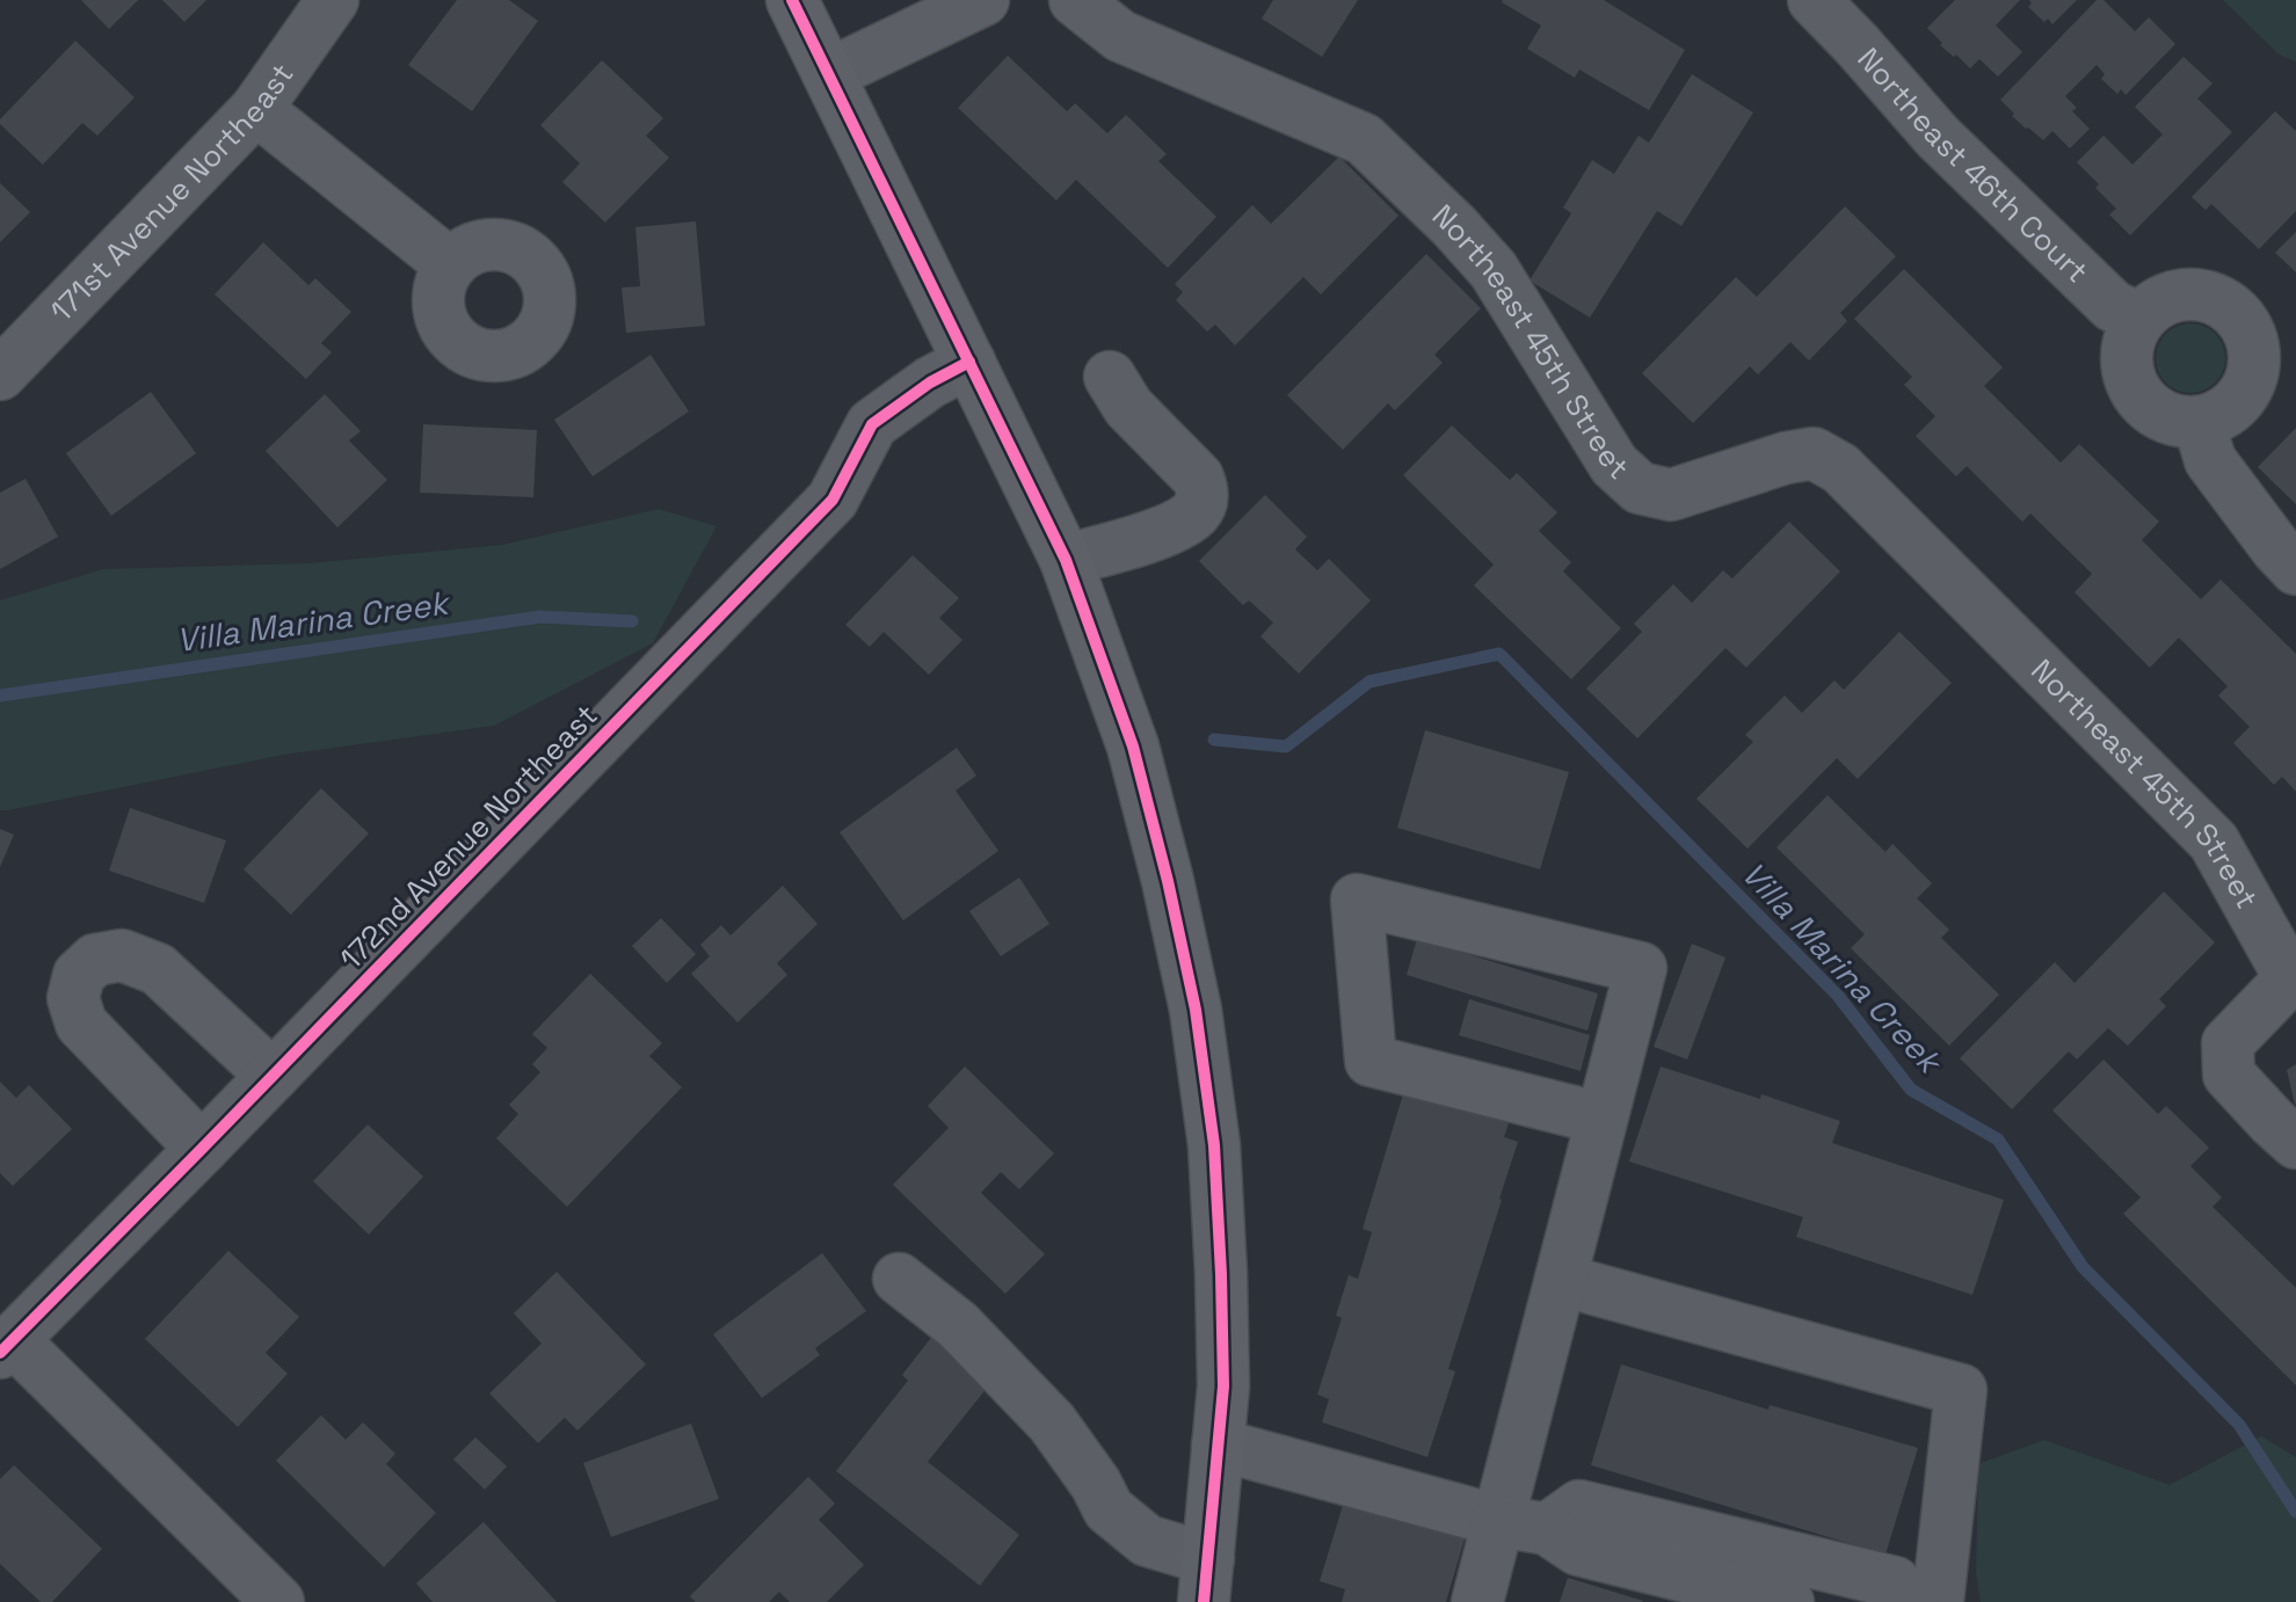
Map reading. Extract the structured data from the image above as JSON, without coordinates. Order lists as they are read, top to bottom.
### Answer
{
  "streets": {
    "street": [
      "Northeast 46th Court",
      "171st Avenue Northeast",
      "Northeast 45th Street",
      "172nd Avenue Northeast"
    ]
  },
  "water": ["Villa Marina Creek"]
}
